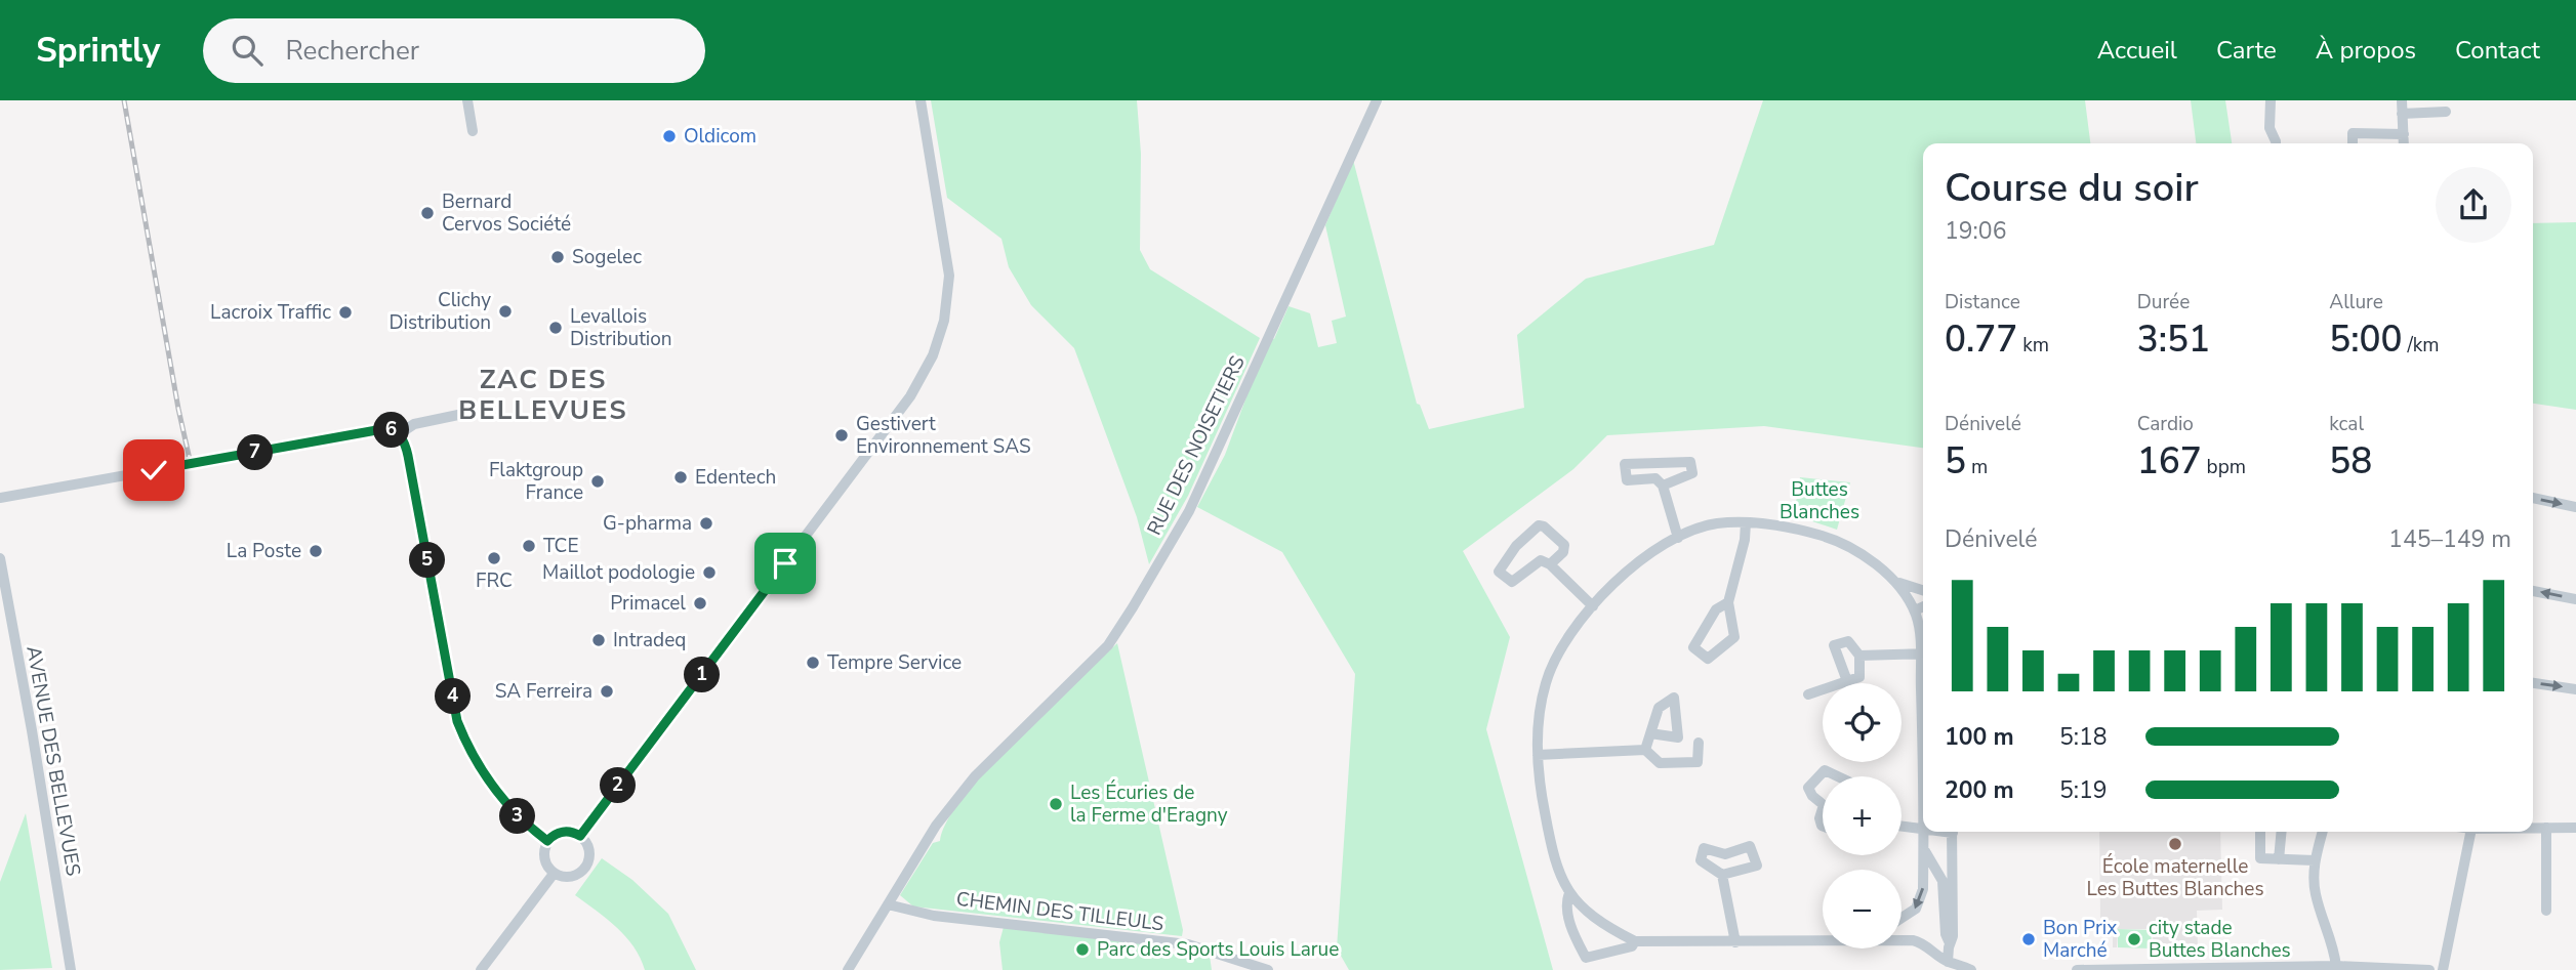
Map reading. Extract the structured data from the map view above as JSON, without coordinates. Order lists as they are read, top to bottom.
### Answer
{
  "streets": {
    "street": ["RUE DES NOISETIERS", "AVENUE DES BELLEVUES", "CHEMIN DES TILLEULS"]
  },
  "crossings": [
    ["RUE DES NOISETIERS", "CHEMIN DES TILLEULS"]
  ],
  "districts": ["ZAC DES BELLEVUES"],
  "parks": ["Buttes Blanches"],
  "places": [
    "Oldicom",
    "Bernard Cervos Société",
    "Sogelec",
    "Clichy Distribution",
    "Lacroix Traffic",
    "Levallois Distribution",
    "Gestivert Environnement SAS",
    "Edentech",
    "Flaktgroup France",
    "G-pharma",
    "TCE",
    "La Poste",
    "FRC",
    "Maillot podologie",
    "Primacel",
    "Intradeq",
    "Tempre Service",
    "SA Ferreira",
    "Les Écuries de la Ferme d'Eragny",
    "École maternelle Les Buttes Blanches",
    "Bon Prix Marché",
    "city stade Buttes Blanches",
    "Parc des Sports Louis Larue"
  ],
  "page": {
    "header": "Sprintly",
    "search": "Rechercher",
    "nav": [
      "Accueil",
      "Carte",
      "À propos",
      "Contact"
    ],
    "heading": ["Course du soir", "19:06"],
    "stats": [
      ["Distance", "0.77 km"],
      ["Durée", "3:51"],
      ["Allure", "5:00 /km"],
      ["Dénivelé", "5 m"],
      ["Cardio", "167 bpm"],
      ["kcal", "58"]
    ],
    "pins": [
      "6",
      "7",
      "5",
      "1",
      "4",
      "2",
      "3"
    ],
    "chart": ["Dénivelé", "145–149 m"],
    "map_buttons": ["+", "−"],
    "list": [
      {
        "name": "100 m",
        "note": "5:18"
      },
      {
        "name": "200 m",
        "note": "5:19"
      }
    ]
  }
}
